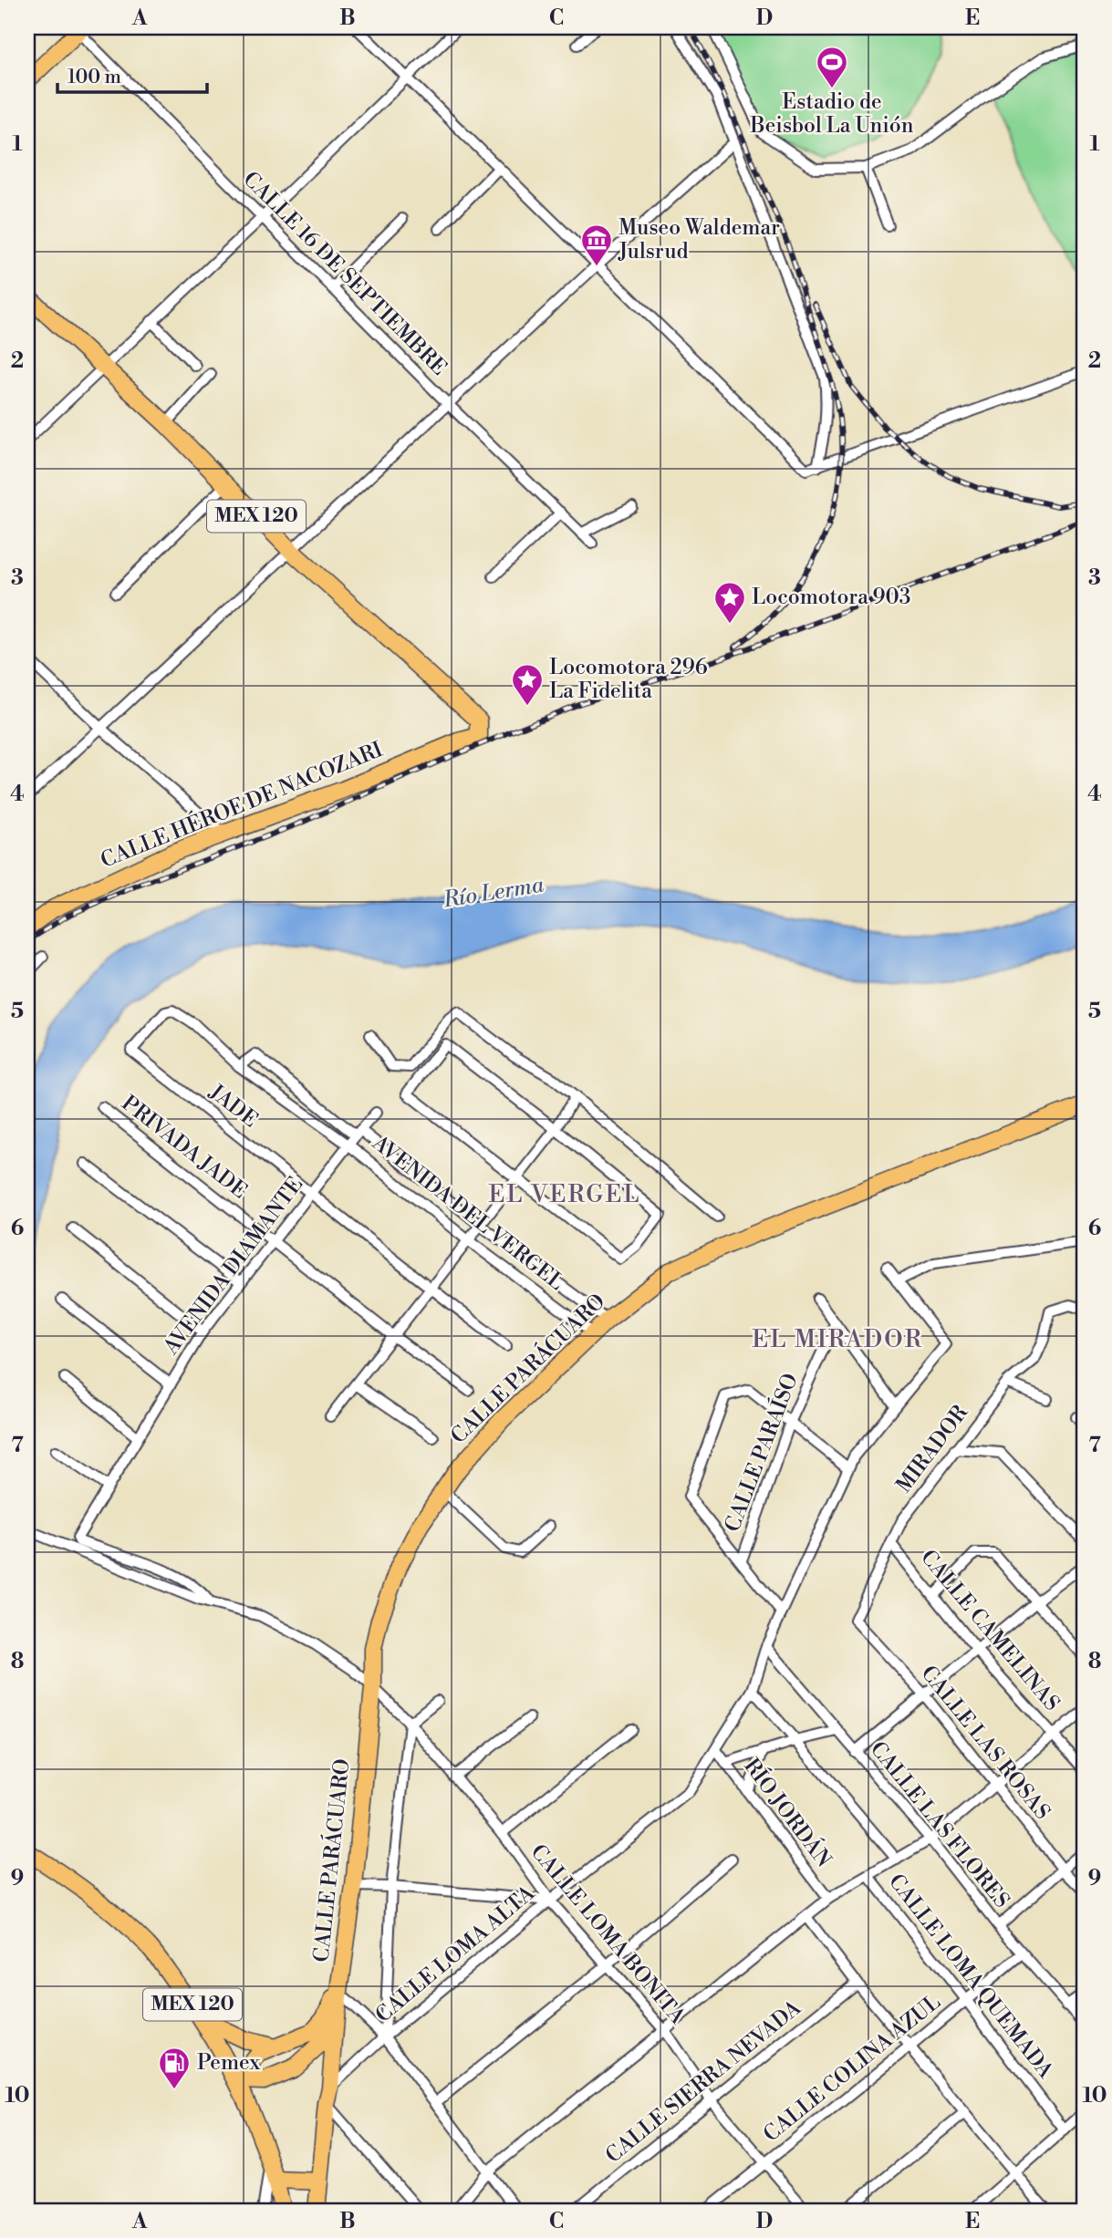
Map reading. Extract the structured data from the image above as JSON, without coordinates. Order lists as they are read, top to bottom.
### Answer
{
  "streets": {
    "main road": ["MEX 120", "CALLE HÉROE DE NACOZARI", "CALLE PARÁCUARO"],
    "street": [
      "CALLE 16 DE SEPTIEMBRE",
      "JADE",
      "PRIVADA JADE",
      "AVENIDA DEL VERGEL",
      "AVENIDA DIAMANTE",
      "MIRADOR",
      "CALLE PARAÍSO",
      "CALLE CAMELINAS",
      "CALLE LAS ROSAS",
      "RÍO JORDÁN",
      "CALLE LAS FLORES",
      "CALLE LOMA BONITA",
      "CALLE LOMA ALTA",
      "CALLE LOMA QUEMADA",
      "CALLE COLINA AZUL",
      "CALLE SIERRA NEVADA"
    ]
  },
  "crossings": [
    ["MEX 120", "CALLE HÉROE DE NACOZARI"],
    ["JADE", "AVENIDA DEL VERGEL"],
    ["JADE", "AVENIDA DIAMANTE"],
    ["PRIVADA JADE", "AVENIDA DIAMANTE"],
    ["AVENIDA DEL VERGEL", "AVENIDA DIAMANTE"],
    ["AVENIDA DEL VERGEL", "CALLE PARÁCUARO"],
    ["AVENIDA DIAMANTE", "CALLE LOMA BONITA"],
    ["CALLE PARÁCUARO", "CALLE LOMA BONITA"],
    ["MIRADOR", "CALLE CAMELINAS"],
    ["MIRADOR", "CALLE LAS ROSAS"],
    ["RÍO JORDÁN", "CALLE LOMA ALTA"],
    ["CALLE LAS FLORES", "CALLE LOMA ALTA"],
    ["CALLE LAS FLORES", "CALLE COLINA AZUL"],
    ["CALLE LOMA BONITA", "CALLE LOMA ALTA"],
    ["CALLE LOMA BONITA", "CALLE COLINA AZUL"],
    ["CALLE LOMA BONITA", "CALLE SIERRA NEVADA"],
    ["CALLE LOMA ALTA", "CALLE LOMA QUEMADA"],
    ["CALLE LOMA QUEMADA", "CALLE COLINA AZUL"]
  ],
  "districts": ["EL VERGEL", "EL MIRADOR"],
  "water": ["Río Lerma"],
  "places": {
    "sports": ["Estadio de Beisbol La Unión"],
    "museum": ["Museo Waldemar Julsrud"],
    "place": ["Locomotora 903", "Locomotora 296 La Fidelita"],
    "fuel station": ["Pemex"]
  },
  "scale_bar": "100 m",
  "grid": {
    "columns": [
      "A",
      "B",
      "C",
      "D",
      "E"
    ],
    "rows": [
      "1",
      "2",
      "3",
      "4",
      "5",
      "6",
      "7",
      "8",
      "9",
      "10"
    ]
  }
}
